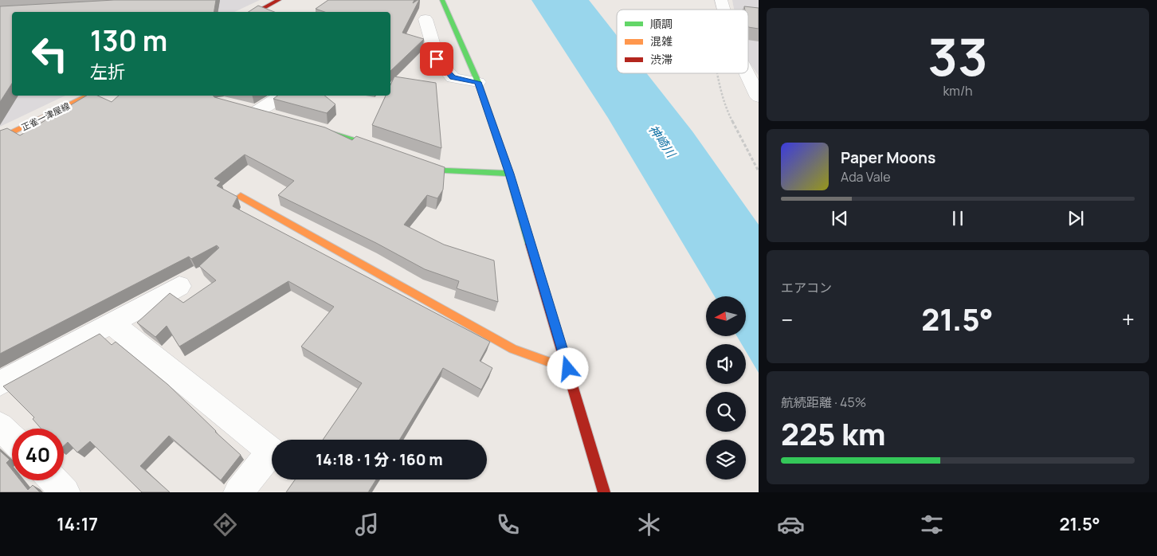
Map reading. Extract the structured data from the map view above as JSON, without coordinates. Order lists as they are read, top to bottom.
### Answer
{
  "streets": {
    "street": ["正雀一津屋線"]
  },
  "water": ["神崎川"],
  "legend": ["順調", "混雑", "渋滞"],
  "north": "left",
  "page": {
    "tile": [
      ["33", "km/h"],
      "エアコン",
      ["航続距離 · 45%", "225 km"]
    ],
    "turn": ["130 m", "左折"],
    "song": ["Paper Moons", "Ada Vale"],
    "heat": ["−", "21.5°", "+"],
    "limit": "40",
    "trip": "14:18 · 1 分 · 160 m",
    "tabs": ["14:17", "21.5°"]
  }
}
